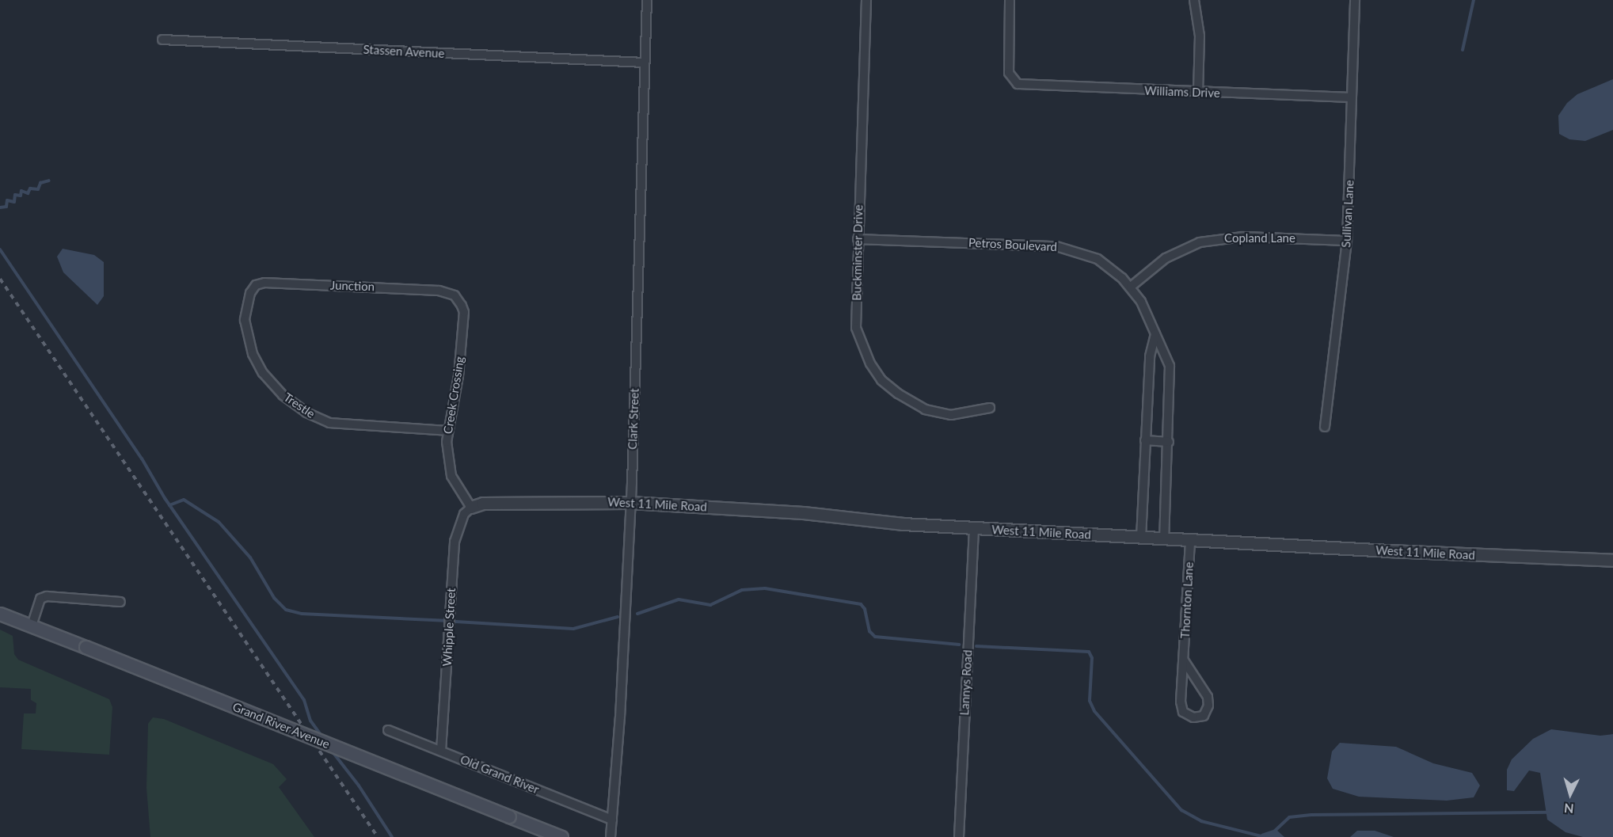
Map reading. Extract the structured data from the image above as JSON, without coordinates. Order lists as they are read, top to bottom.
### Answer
{
  "streets": {
    "main road": ["Grand River Avenue"],
    "street": [
      "Stassen Avenue",
      "Williams Drive",
      "Sullivan Lane",
      "Copland Lane",
      "Petros Boulevard",
      "Buckminster Drive",
      "Junction",
      "Creek Crossing",
      "Trestle",
      "Clark Street",
      "West 11 Mile Road",
      "Thornton Lane",
      "Whipple Street",
      "Lannys Road",
      "Old Grand River"
    ]
  },
  "crossings": [
    ["Stassen Avenue", "Clark Street"],
    ["Williams Drive", "Sullivan Lane"],
    ["Sullivan Lane", "Copland Lane"],
    ["Copland Lane", "Petros Boulevard"],
    ["Petros Boulevard", "Buckminster Drive"],
    ["Petros Boulevard", "West 11 Mile Road"],
    ["Junction", "Creek Crossing"],
    ["Junction", "Trestle"],
    ["Creek Crossing", "Trestle"],
    ["Creek Crossing", "West 11 Mile Road"],
    ["Creek Crossing", "Whipple Street"],
    ["Clark Street", "West 11 Mile Road"],
    ["Clark Street", "Old Grand River"],
    ["West 11 Mile Road", "Thornton Lane"],
    ["West 11 Mile Road", "Whipple Street"],
    ["West 11 Mile Road", "Lannys Road"],
    ["Whipple Street", "Old Grand River"]
  ],
  "north": "bottom"
}
